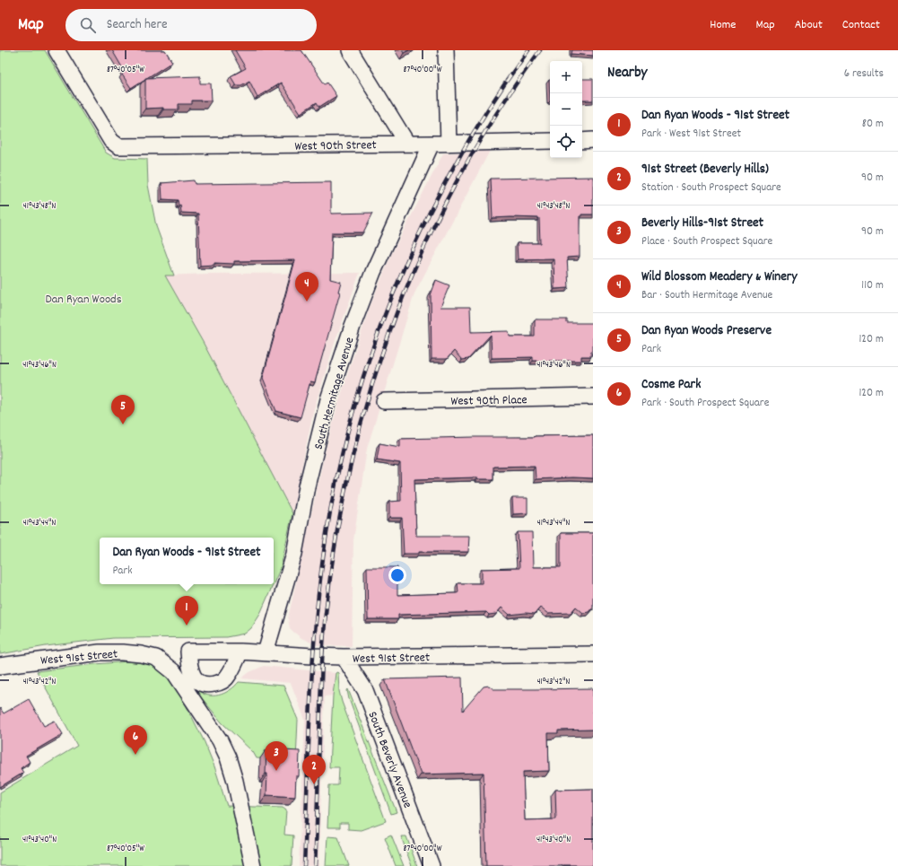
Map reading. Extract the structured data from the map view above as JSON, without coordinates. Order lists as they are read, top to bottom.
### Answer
{
  "streets": {
    "street": [
      "West 90th Street",
      "South Hermitage Avenue",
      "West 90th Place",
      "West 91st Street",
      "South Beverly Avenue"
    ]
  },
  "crossings": [
    ["West 90th Street", "South Hermitage Avenue"],
    ["South Hermitage Avenue", "West 91st Street"],
    ["West 91st Street", "South Beverly Avenue"]
  ],
  "parks": ["Dan Ryan Woods"],
  "page": {
    "header": "Map",
    "search": "Search here",
    "nav": [
      "Home",
      "Map",
      "About",
      "Contact"
    ],
    "heading": ["Nearby", "6 results"],
    "map_buttons": ["+", "−"],
    "list": [
      {
        "mark": "1",
        "name": "Dan Ryan Woods - 91st Street",
        "note": "Park · West 91st Street",
        "value": "80 m"
      },
      {
        "mark": "2",
        "name": "91st Street (Beverly Hills)",
        "note": "Station · South Prospect Square",
        "value": "90 m"
      },
      {
        "mark": "3",
        "name": "Beverly Hills-91st Street",
        "note": "Place · South Prospect Square",
        "value": "90 m"
      },
      {
        "mark": "4",
        "name": "Wild Blossom Meadery & Winery",
        "note": "Bar · South Hermitage Avenue",
        "value": "110 m"
      },
      {
        "mark": "5",
        "name": "Dan Ryan Woods Preserve",
        "note": "Park",
        "value": "120 m"
      },
      {
        "mark": "6",
        "name": "Cosme Park",
        "note": "Park · South Prospect Square",
        "value": "120 m"
      }
    ],
    "pins": [
      "4",
      "5",
      "1",
      "6",
      "3",
      "2"
    ],
    "popup": ["Dan Ryan Woods - 91st Street", "Park"]
  },
  "coordinates": [
    "87°40'05\"W",
    "87°40'00\"W",
    "41°43'48\"N",
    "41°43'46\"N",
    "41°43'44\"N",
    "41°43'42\"N",
    "41°43'40\"N"
  ]
}
